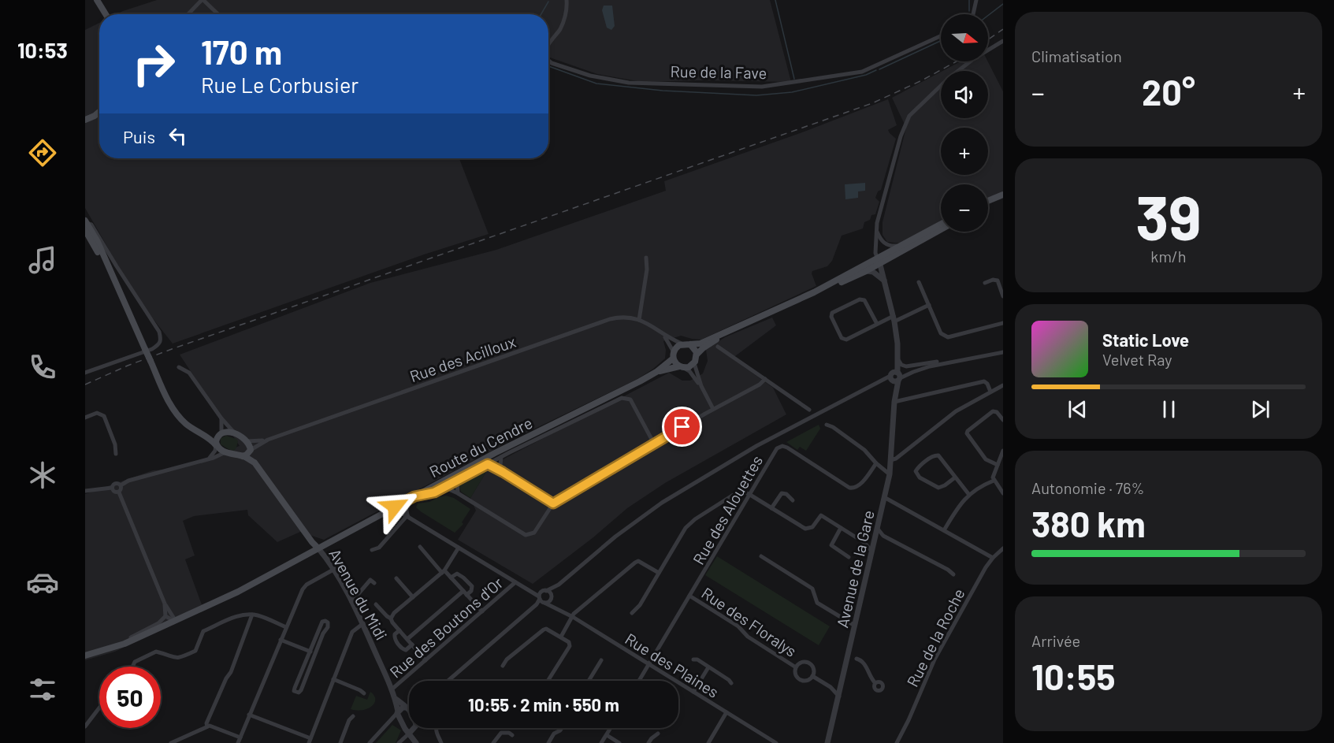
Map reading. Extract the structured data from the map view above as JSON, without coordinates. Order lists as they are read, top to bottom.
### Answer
{
  "streets": {
    "main road": ["Route du Cendre", "Avenue du Midi"],
    "street": [
      "Rue de la Fave",
      "Rue des Acilloux",
      "Rue des Alouettes",
      "Avenue de la Gare",
      "Rue des Floralys",
      "Rue des Boutons d'Or",
      "Rue de la Roche",
      "Rue des Plaines"
    ]
  },
  "crossings": [
    ["Rue des Acilloux", "Route du Cendre"],
    ["Rue des Acilloux", "Avenue du Midi"],
    ["Route du Cendre", "Avenue du Midi"],
    ["Route du Cendre", "Rue des Plaines"],
    ["Rue des Alouettes", "Rue des Floralys"],
    ["Rue des Alouettes", "Rue des Plaines"],
    ["Avenue de la Gare", "Rue des Floralys"],
    ["Avenue du Midi", "Rue des Boutons d'Or"],
    ["Rue des Boutons d'Or", "Rue des Plaines"]
  ],
  "north": "right",
  "page": {
    "tabs": "10:53",
    "tile": [
      "Climatisation",
      ["39", "km/h"],
      ["Autonomie · 76%", "380 km"],
      ["Arrivée", "10:55"]
    ],
    "map_buttons": ["+", "−"],
    "turn": ["170 m", "Rue Le Corbusier"],
    "heat": ["−", "20°", "+"],
    "then": "Puis",
    "song": ["Static Love", "Velvet Ray"],
    "limit": "50",
    "trip": "10:55 · 2 min · 550 m"
  }
}
